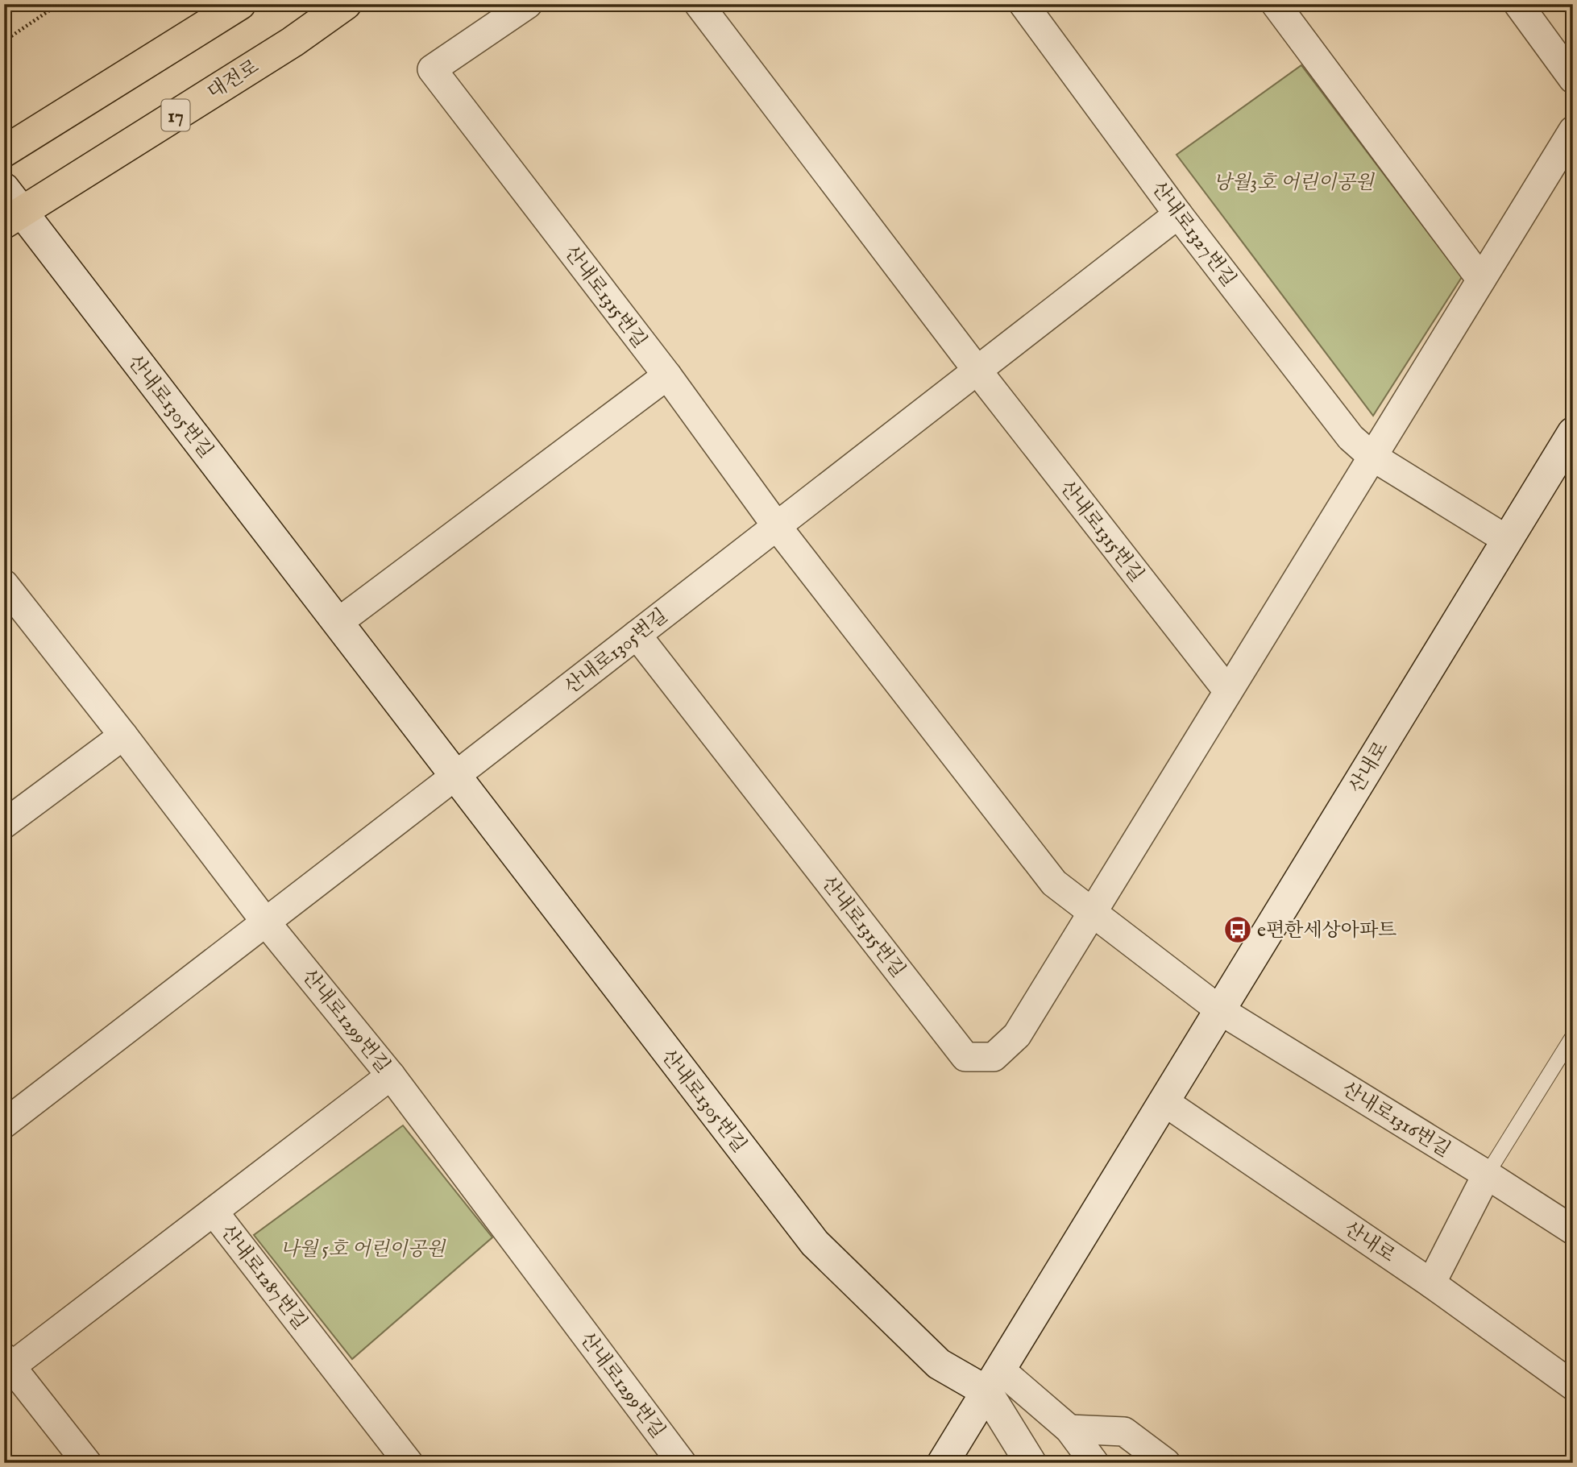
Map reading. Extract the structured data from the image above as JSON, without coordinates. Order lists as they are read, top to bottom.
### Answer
{
  "streets": {
    "main road": [
      "대전로",
      "17",
      "산내로1305번길",
      "산내로"
    ],
    "street": [
      "산내로1327번길",
      "산내로1315번길",
      "산내로1299번길",
      "산내로1316번길",
      "산내로1287번길"
    ]
  },
  "crossings": [
    ["대전로", "산내로1305번길"],
    ["산내로1327번길", "산내로1315번길"],
    ["산내로1327번길", "산내로"],
    ["산내로1315번길", "산내로1305번길"],
    ["산내로1315번길", "산내로"],
    ["산내로1315번길", "산내로1316번길"],
    ["산내로1305번길", "산내로"],
    ["산내로", "산내로1316번길"]
  ],
  "parks": ["낭월3호 어린이공원", "나월 5호 어린이공원"],
  "places": {
    "bus stop": ["e편한세상아파트"]
  }
}
